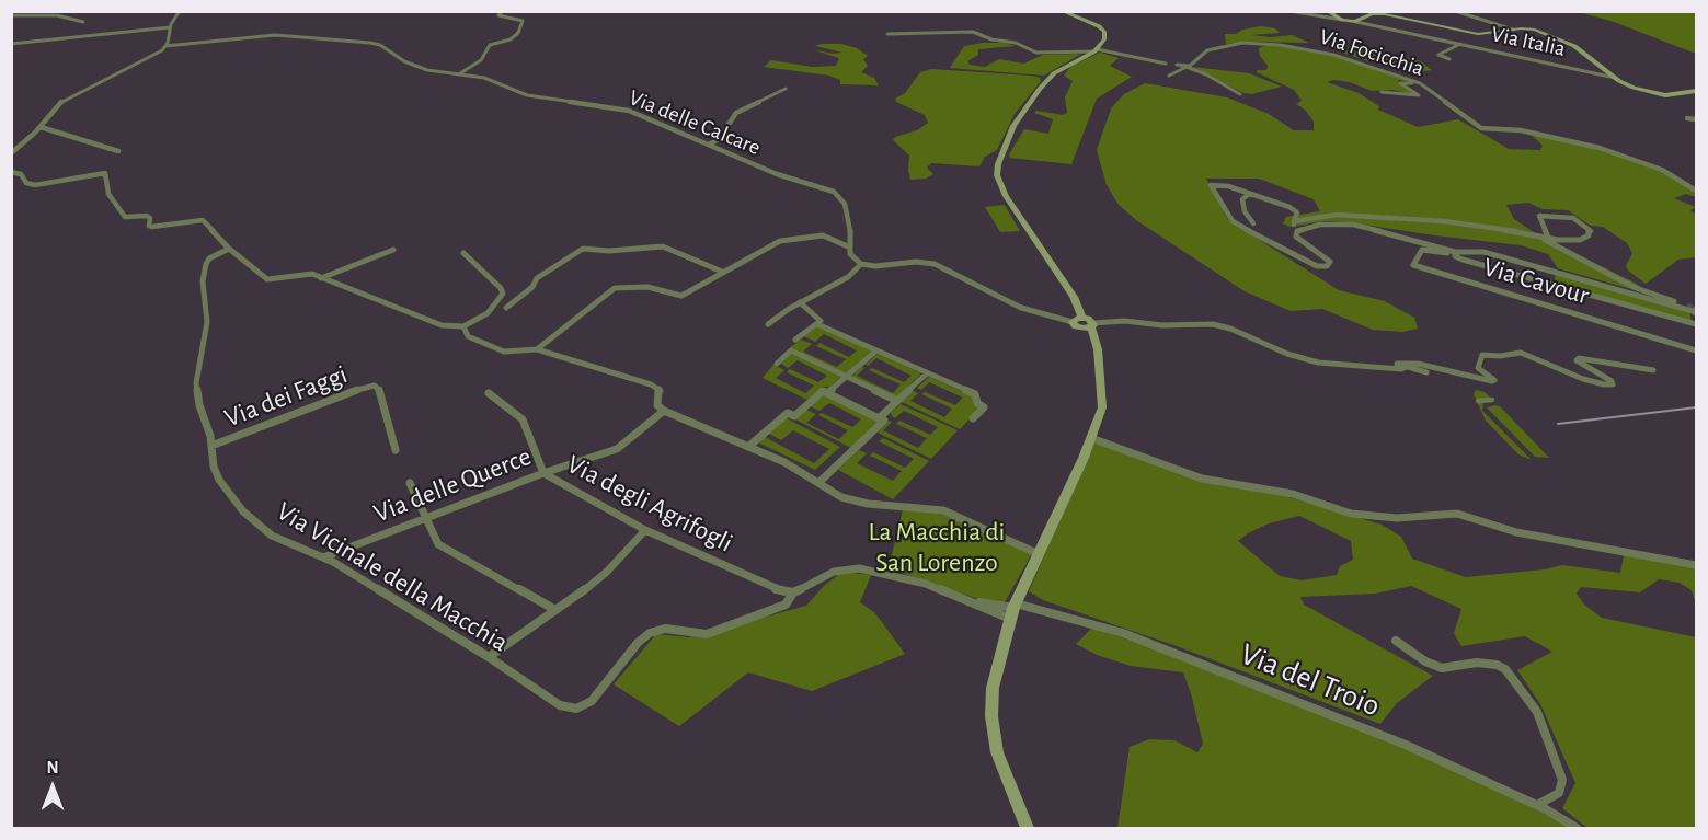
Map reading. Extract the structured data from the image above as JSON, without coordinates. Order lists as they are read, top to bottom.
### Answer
{
  "streets": {
    "street": [
      "Via Italia",
      "Via Focicchia",
      "Via delle Calcare",
      "Via Cavour",
      "Via dei Faggi",
      "Via delle Querce",
      "Via degli Agrifogli",
      "Via Vicinale della Macchia",
      "Via del Troio"
    ]
  },
  "crossings": [
    ["Via dei Faggi", "Via Vicinale della Macchia"],
    ["Via delle Querce", "Via degli Agrifogli"],
    ["Via delle Querce", "Via Vicinale della Macchia"],
    ["Via degli Agrifogli", "Via Vicinale della Macchia"],
    ["Via degli Agrifogli", "Via del Troio"],
    ["Via Vicinale della Macchia", "Via del Troio"]
  ],
  "parks": ["La Macchia di San Lorenzo"],
  "north": "top"
}
